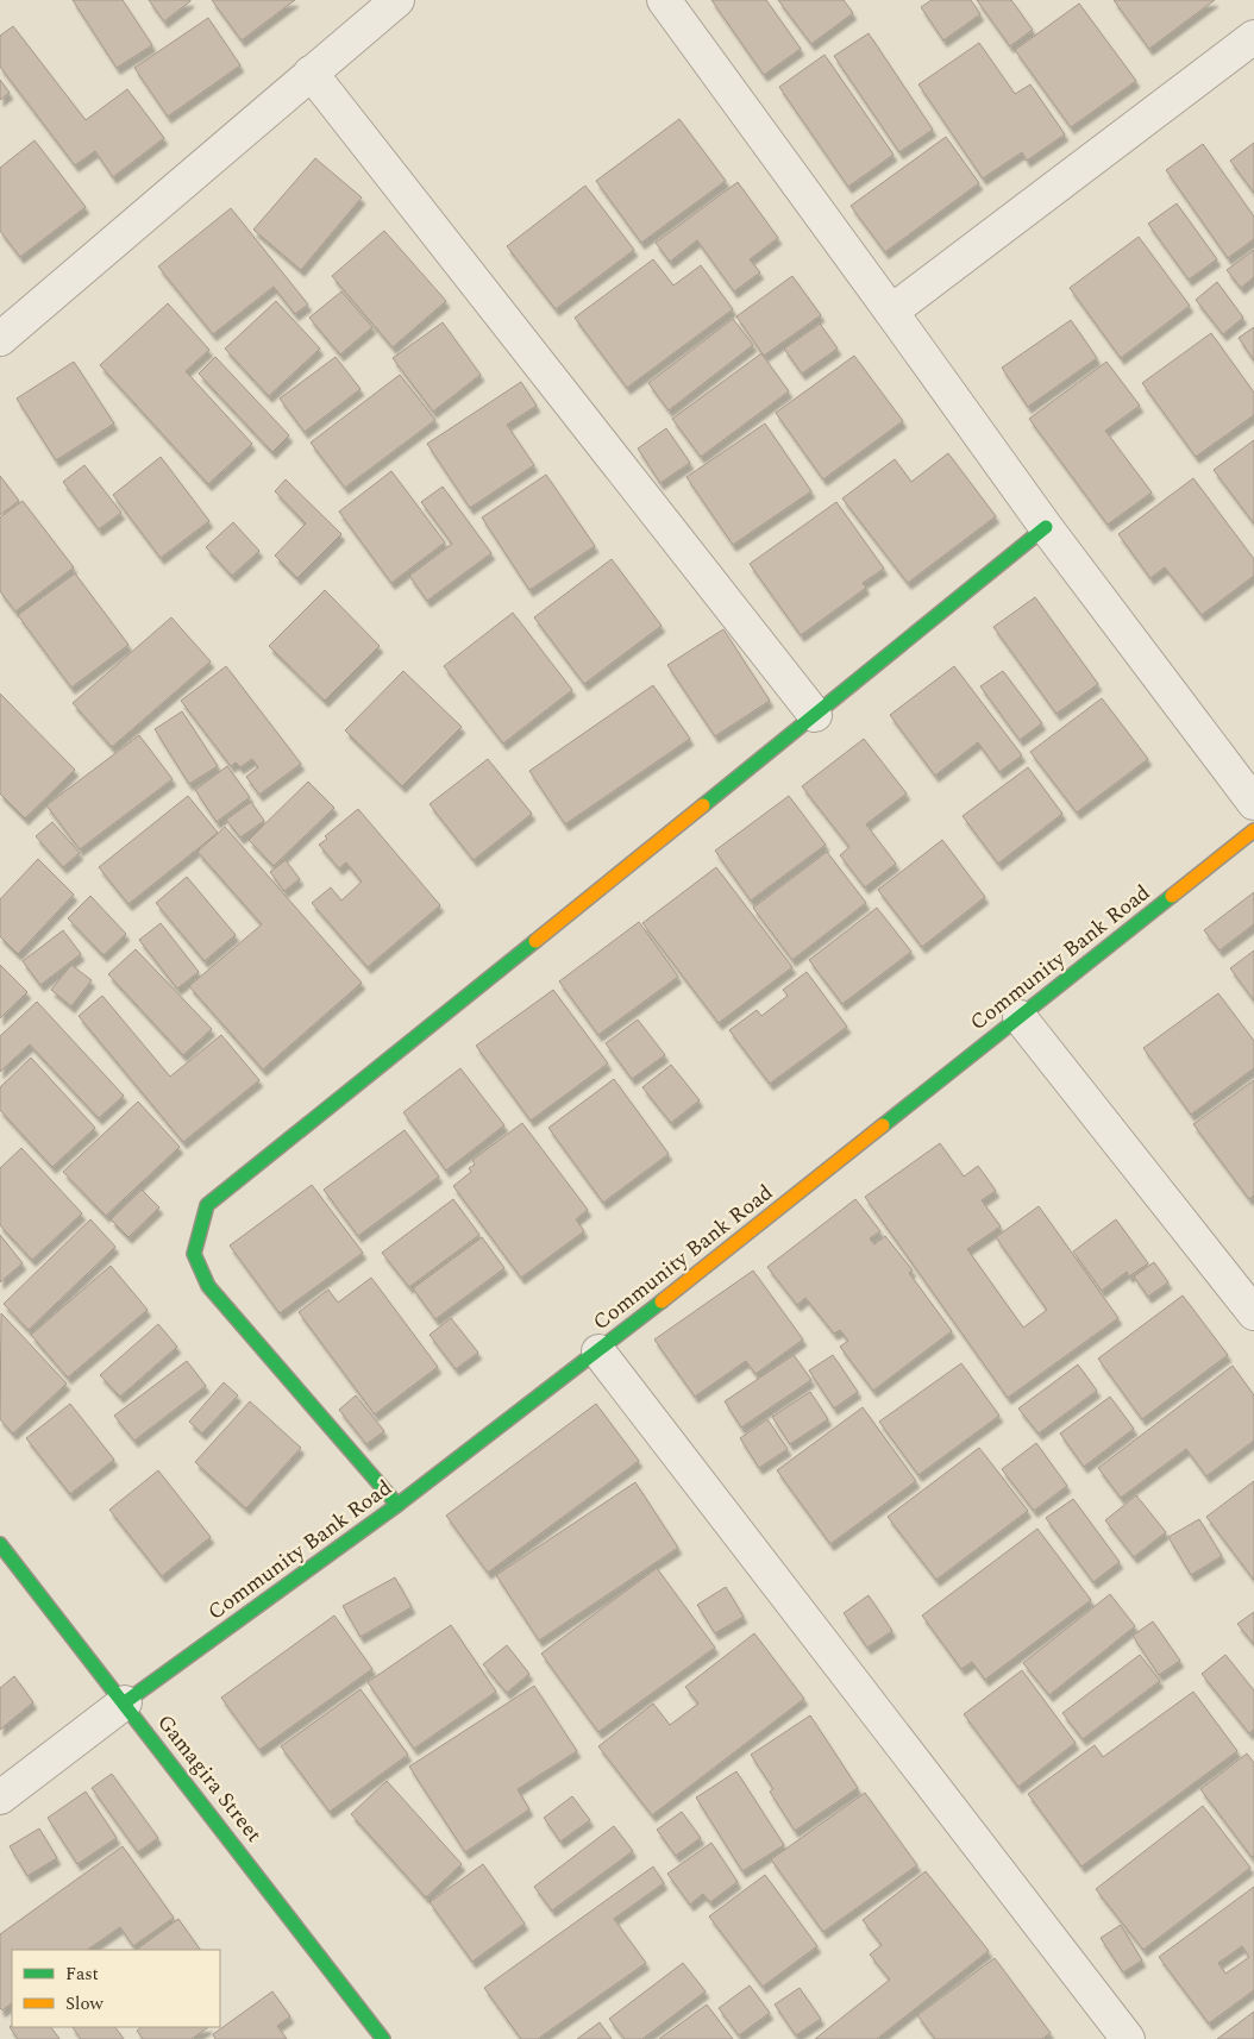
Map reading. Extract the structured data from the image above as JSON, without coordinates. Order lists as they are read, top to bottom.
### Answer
{
  "streets": {
    "street": ["Community Bank Road", "Gamagira Street"]
  },
  "crossings": [
    ["Community Bank Road", "Gamagira Street"]
  ],
  "legend": ["Fast", "Slow"]
}
